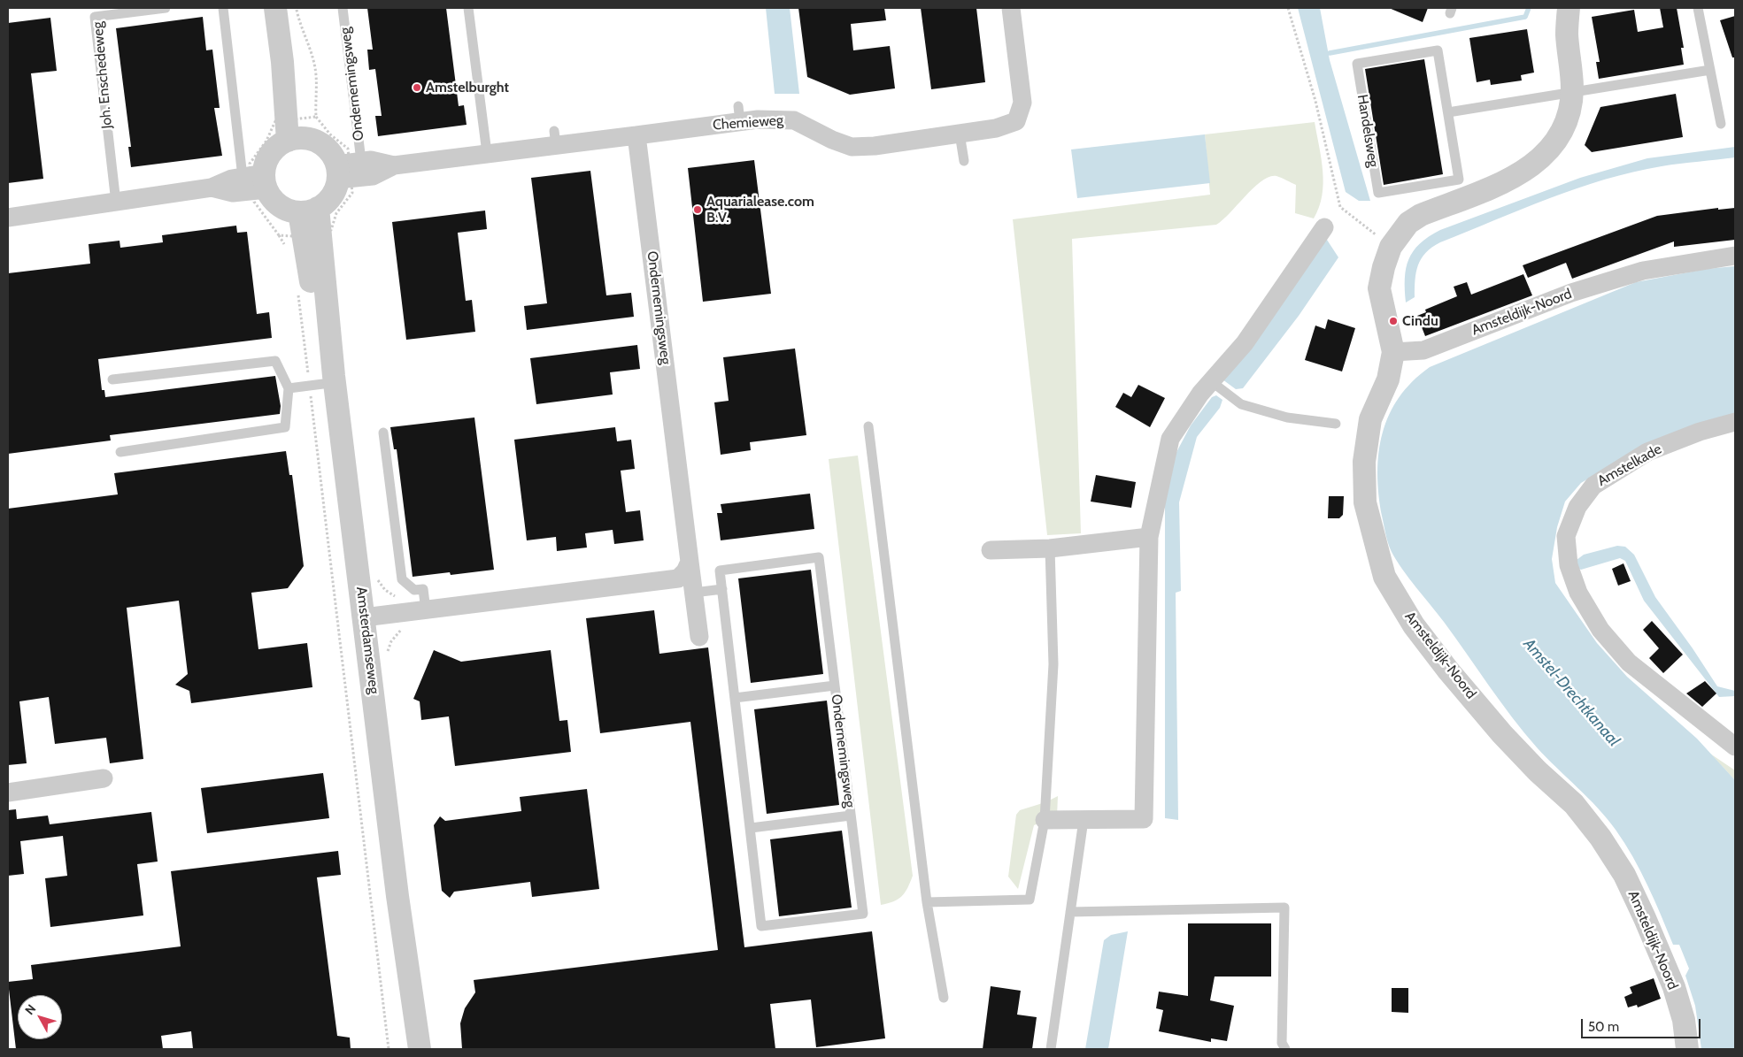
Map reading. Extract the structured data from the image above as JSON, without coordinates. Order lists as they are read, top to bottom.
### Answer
{
  "streets": {
    "street": [
      "Ondernemingsweg",
      "Chemieweg",
      "Amsteldijk-Noord",
      "Amstelkade",
      "Amsterdamseweg"
    ],
    "lane": ["Joh. Enschedeweg", "Handelsweg"]
  },
  "crossings": [
    ["Ondernemingsweg", "Chemieweg"]
  ],
  "water": ["Amstel-Drechtkanaal"],
  "places": ["Amstelburght", "Aquarialease.com B.V.", "Cindu"],
  "scale_bar": "50 m",
  "north": "top left"
}
